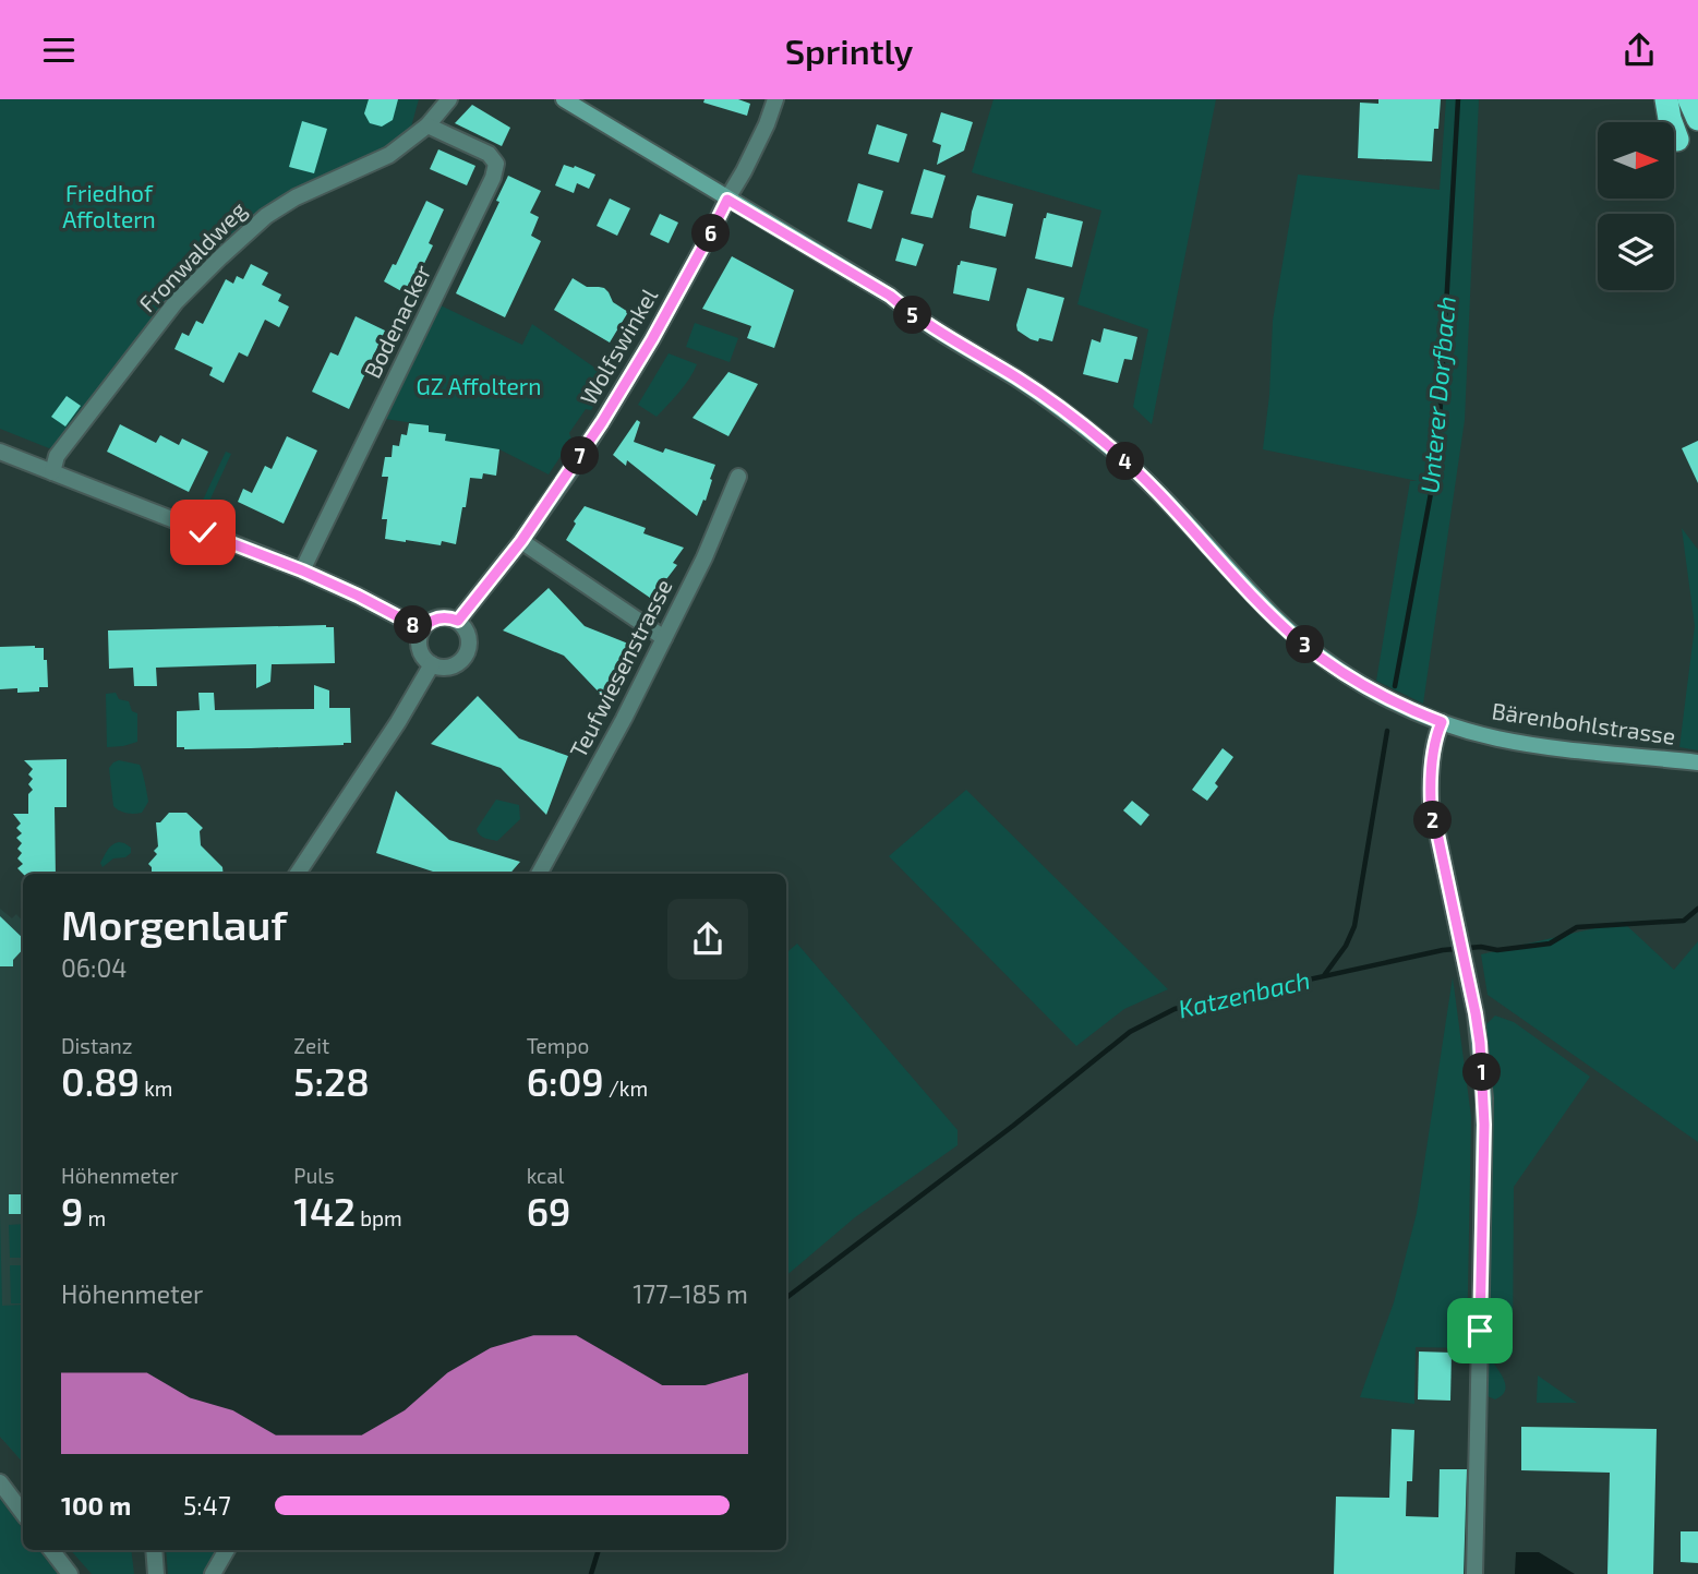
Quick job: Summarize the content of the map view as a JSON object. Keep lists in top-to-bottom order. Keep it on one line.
{"streets":{"street":["Fronwaldweg","Bodenacker","Wolfswinkel","Teufwiesenstrasse","Bärenbohlstrasse"]},"crossings":[["Fronwaldweg","Bodenacker"],["Wolfswinkel","Bärenbohlstrasse"]],"water":["Unterer Dorfbach","Katzenbach"],"parks":["Friedhof Affoltern","GZ Affoltern"],"north":"right","page":{"header":"Sprintly","pins":["6","5","7","4","8","3","2","1"],"heading":["Morgenlauf","06:04"],"stats":[["Distanz","0.89 km"],["Zeit","5:28"],["Tempo","6:09 /km"],["Höhenmeter","9 m"],["Puls","142 bpm"],["kcal","69"]],"chart":["Höhenmeter","177–185 m"],"list":[{"name":"100 m","note":"5:47"}]}}
